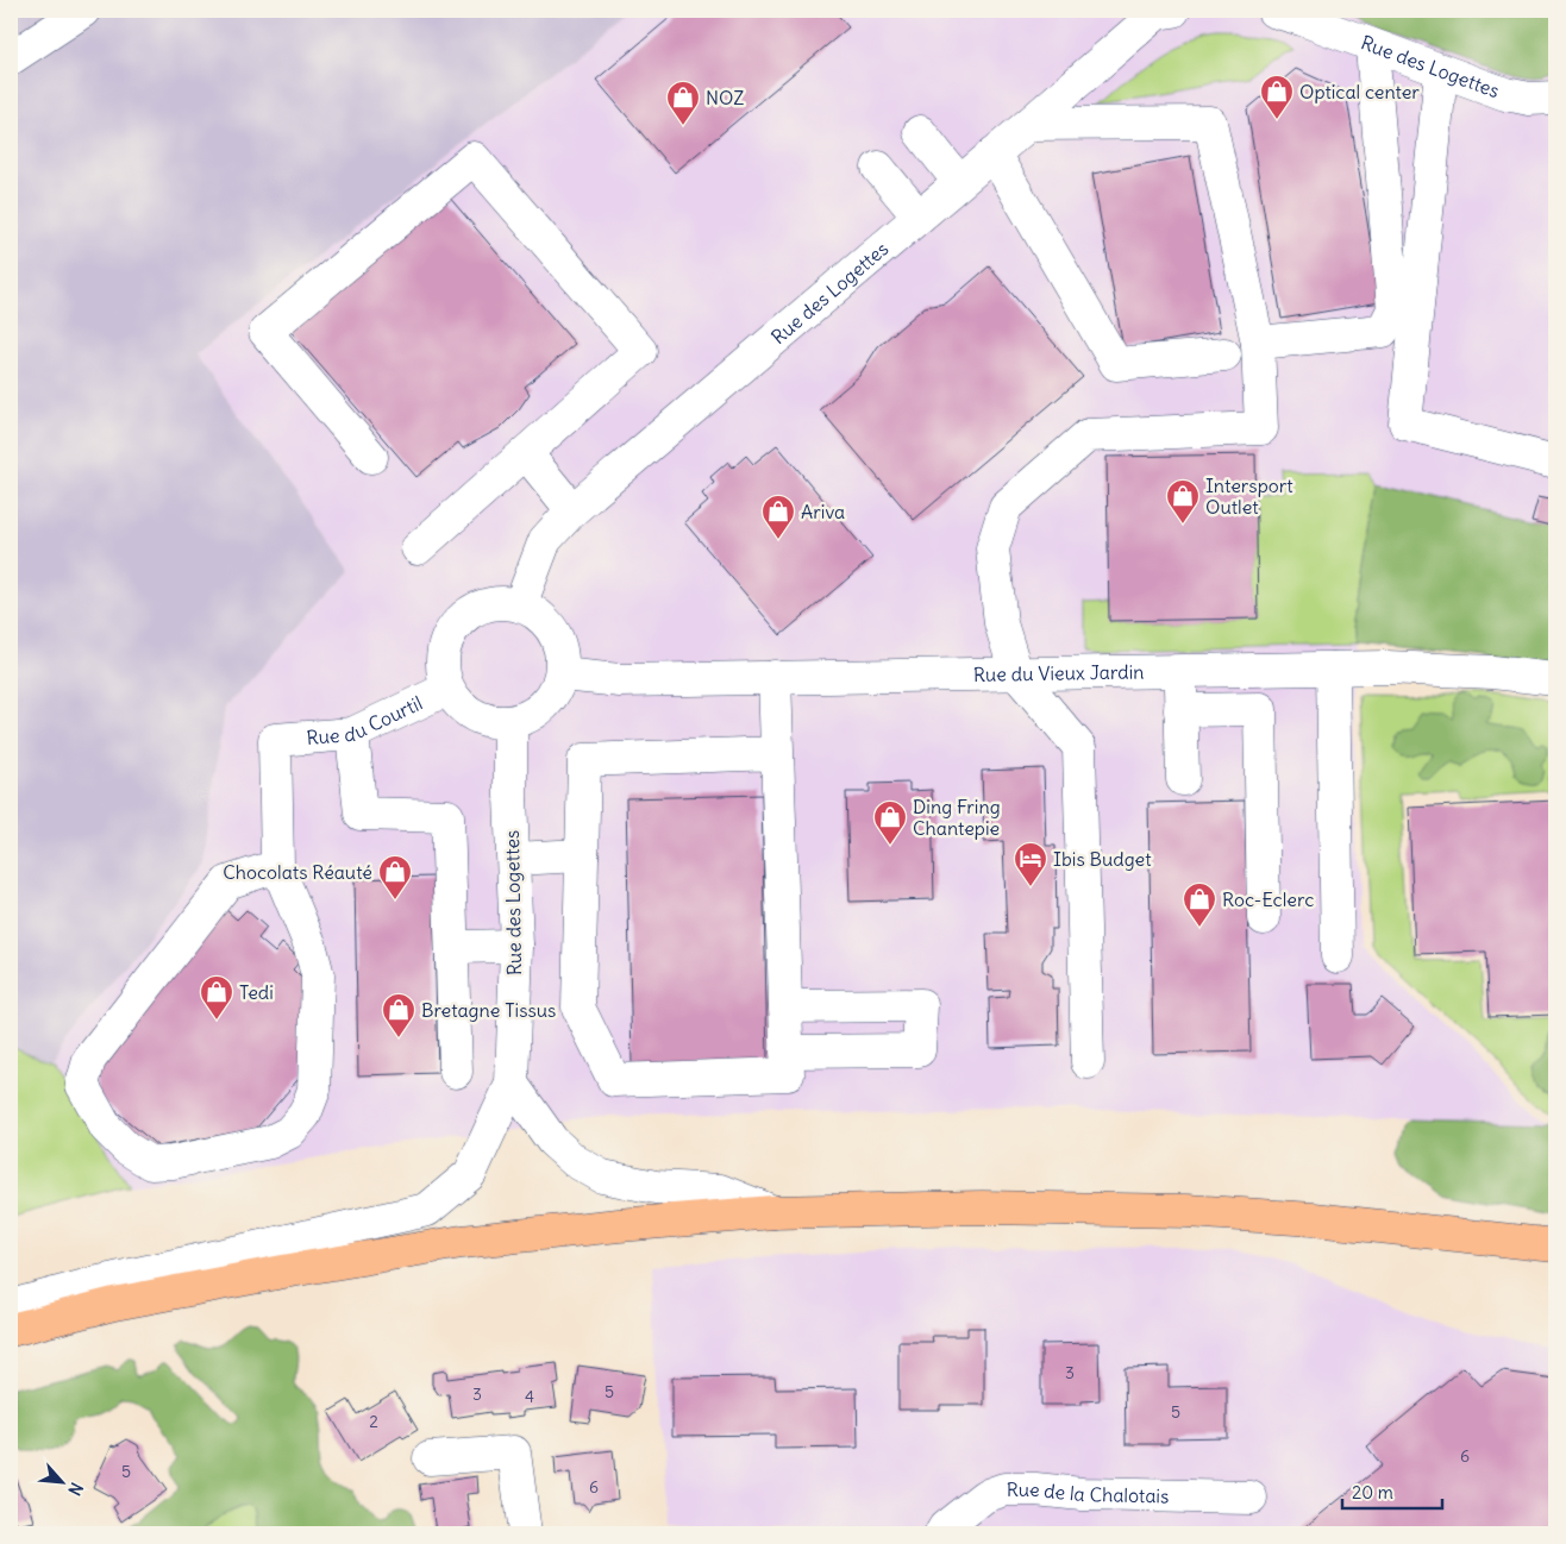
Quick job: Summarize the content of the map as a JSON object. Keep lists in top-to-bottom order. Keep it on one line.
{"streets":{"street":["Rue des Logettes","Rue du Vieux Jardin","Rue du Courtil","Rue de la Chalotais"]},"crossings":[["Rue des Logettes","Rue du Vieux Jardin"],["Rue des Logettes","Rue du Courtil"],["Rue du Vieux Jardin","Rue du Courtil"]],"places":{"shop":["Optical center","NOZ","Intersport Outlet","Ariva","Ding Fring Chantepie","Chocolats Réauté","Roc-Eclerc","Tedi","Bretagne Tissus"],"hotel":["Ibis Budget"]},"house_numbers":["3","5","3","4","5","2","6","5","6"],"scale_bar":"20 m","north":"bottom right"}
